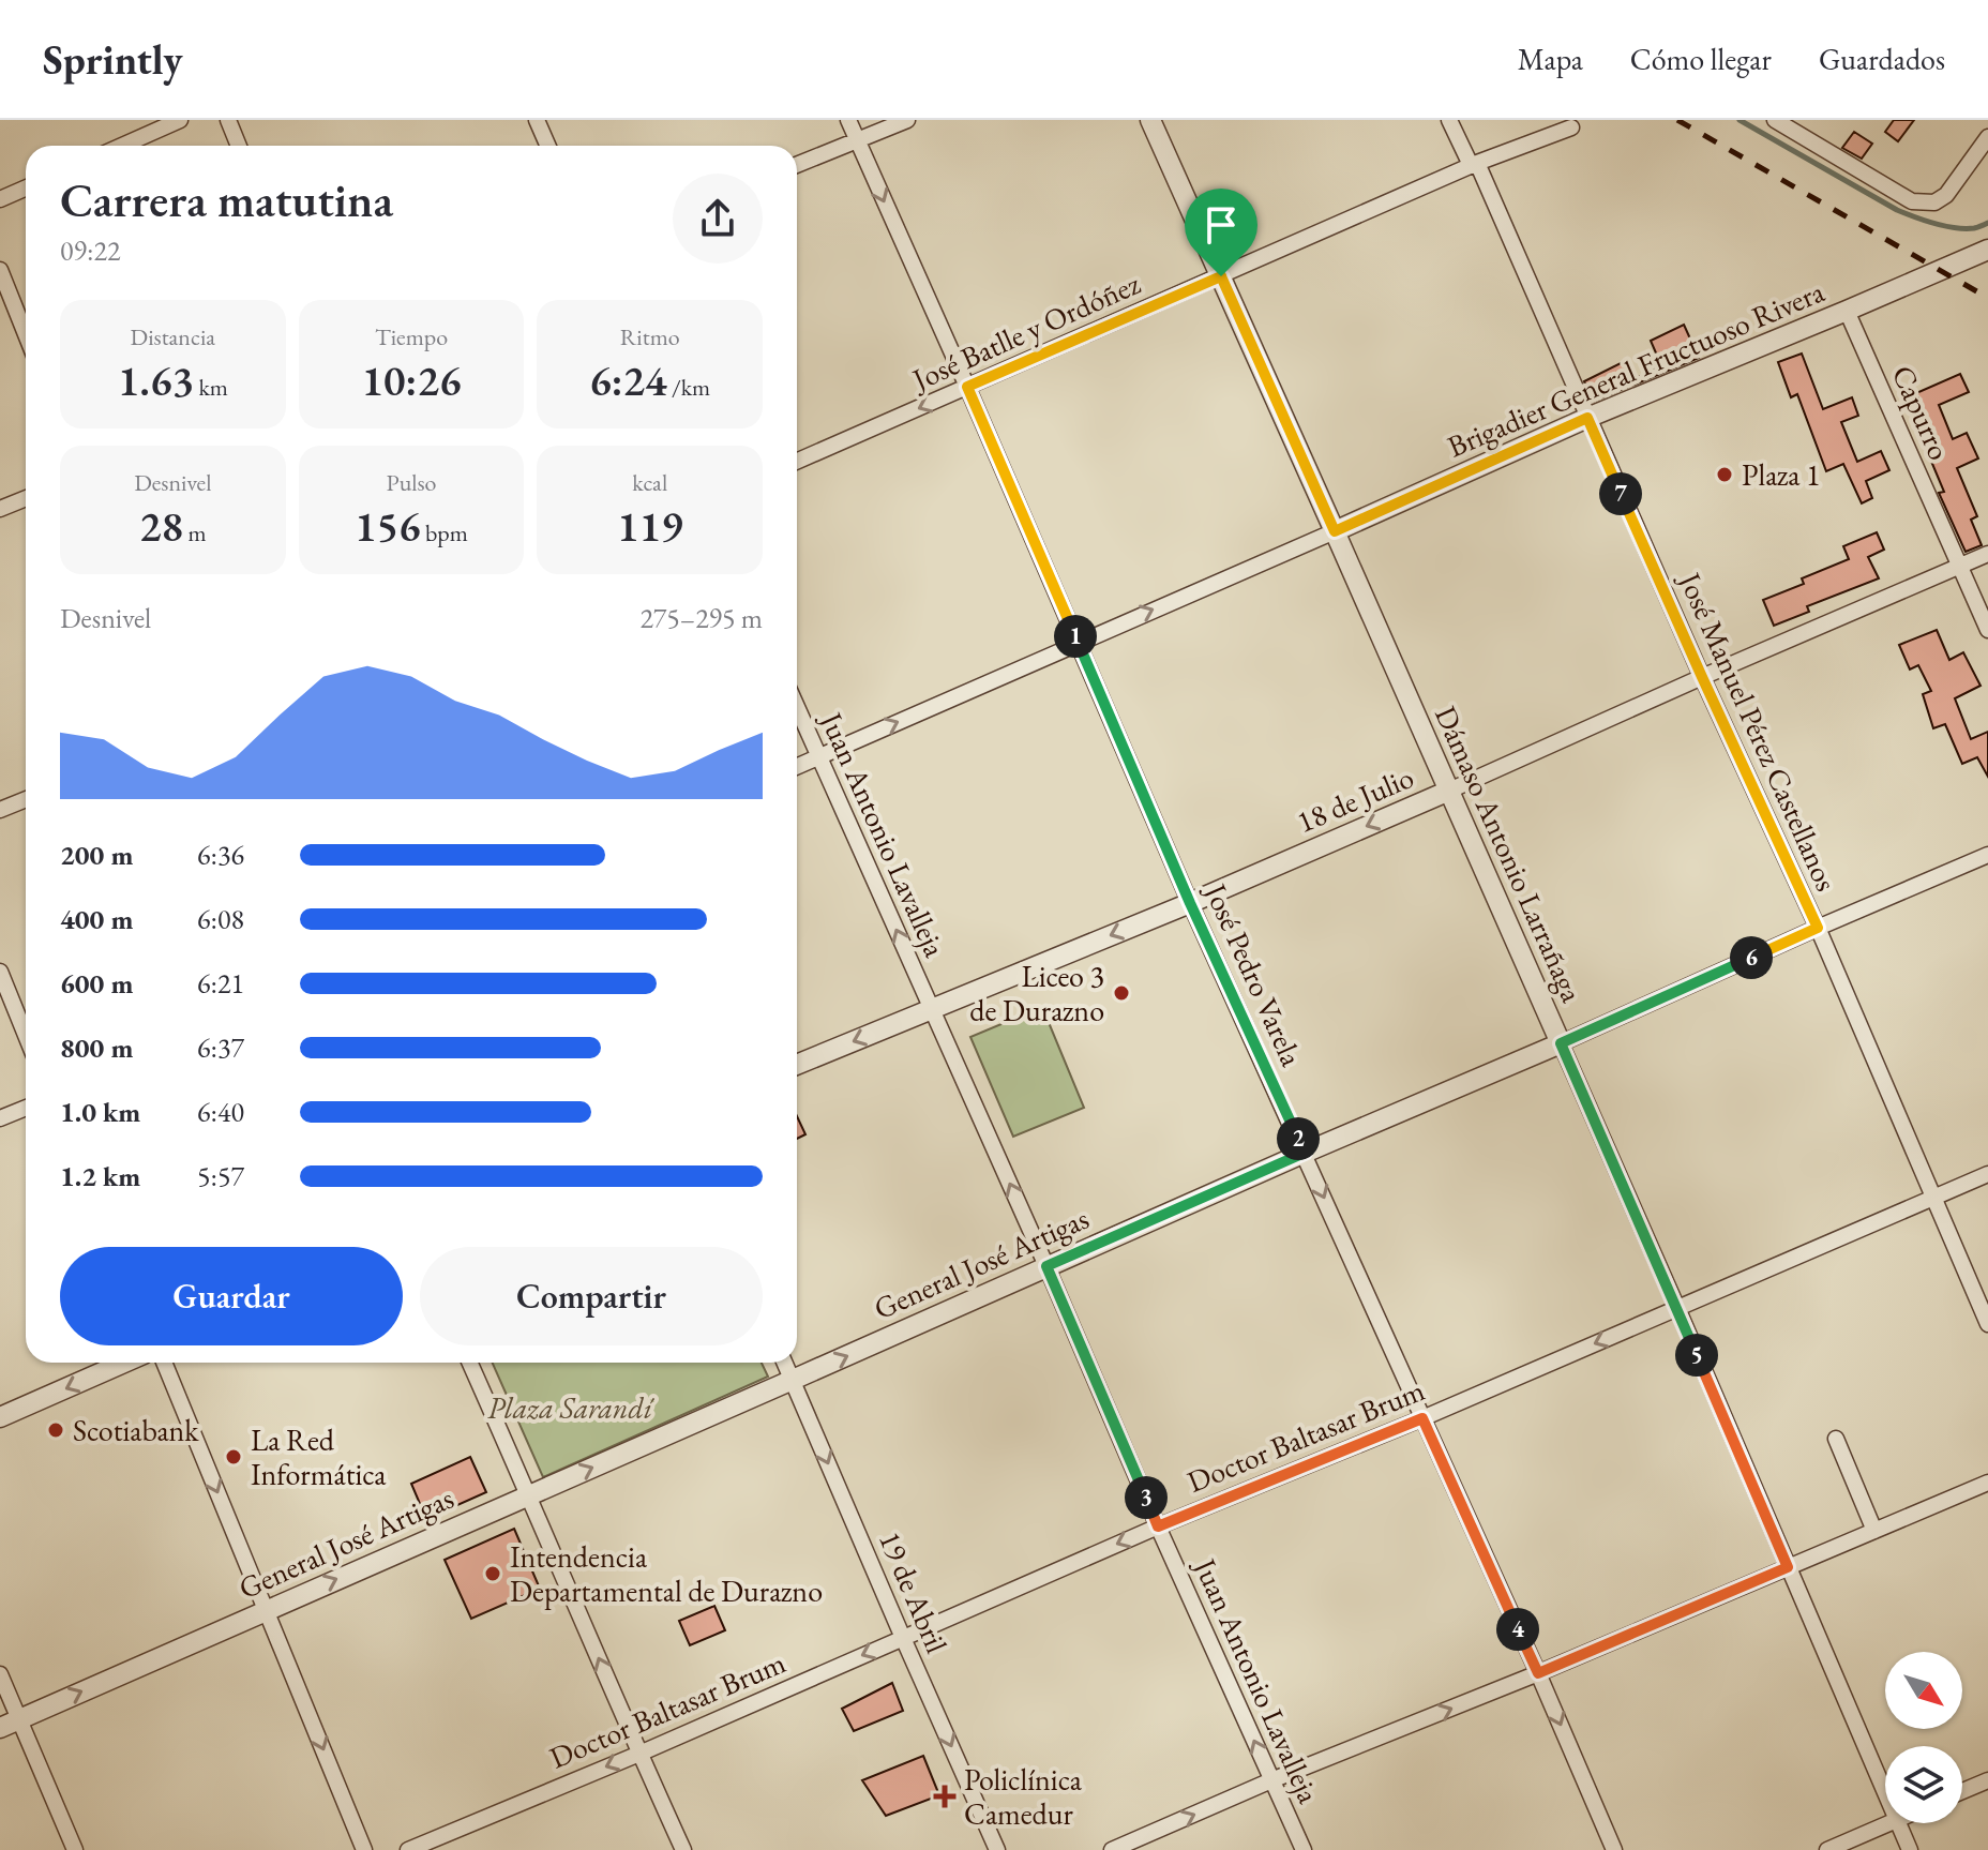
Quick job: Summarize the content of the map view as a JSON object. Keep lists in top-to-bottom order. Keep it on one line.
{"streets":{"street":["José Batlle y Ordóñez","Brigadier General Fructuoso Rivera","Capurro","José Manuel Pérez Castellanos","18 de Julio","Juan Antonio Lavalleja","Dámaso Antonio Larrañaga","José Pedro Varela","General José Artigas","Doctor Baltasar Brum","19 de Abril"]},"crossings":[["José Batlle y Ordóñez","José Manuel Pérez Castellanos"],["José Batlle y Ordóñez","Dámaso Antonio Larrañaga"],["José Batlle y Ordóñez","José Pedro Varela"],["Brigadier General Fructuoso Rivera","Capurro"],["Brigadier General Fructuoso Rivera","José Manuel Pérez Castellanos"],["Brigadier General Fructuoso Rivera","Juan Antonio Lavalleja"],["Brigadier General Fructuoso Rivera","Dámaso Antonio Larrañaga"],["Brigadier General Fructuoso Rivera","José Pedro Varela"],["Capurro","18 de Julio"],["José Manuel Pérez Castellanos","18 de Julio"],["José Manuel Pérez Castellanos","General José Artigas"],["José Manuel Pérez Castellanos","Doctor Baltasar Brum"],["18 de Julio","Juan Antonio Lavalleja"],["18 de Julio","Dámaso Antonio Larrañaga"],["18 de Julio","José Pedro Varela"],["Juan Antonio Lavalleja","General José Artigas"],["Juan Antonio Lavalleja","Doctor Baltasar Brum"],["Dámaso Antonio Larrañaga","General José Artigas"],["Dámaso Antonio Larrañaga","Doctor Baltasar Brum"],["José Pedro Varela","General José Artigas"],["José Pedro Varela","Doctor Baltasar Brum"],["General José Artigas","19 de Abril"],["Doctor Baltasar Brum","19 de Abril"]],"one_way":["Brigadier General Fructuoso Rivera","18 de Julio","Juan Antonio Lavalleja","José Pedro Varela","General José Artigas","Doctor Baltasar Brum","19 de Abril"],"parks":["Plaza Sarandí"],"places":{"other":["Plaza 1","Liceo 3 de Durazno","Scotiabank","La Red Informática","Intendencia Departamental de Durazno"],"health":["Policlínica Camedur"]},"north":"bottom right","page":{"header":"Sprintly","nav":["Mapa","Cómo llegar","Guardados"],"heading":["Carrera matutina","09:22"],"stats":[["Distancia","1.63 km"],["Tiempo","10:26"],["Ritmo","6:24 /km"],["Desnivel","28 m"],["Pulso","156 bpm"],["kcal","119"]],"pins":["7","1","6","2","5","3","4"],"chart":["Desnivel","275–295 m"],"list":[{"name":"200 m","note":"6:36"},{"name":"400 m","note":"6:08"},{"name":"600 m","note":"6:21"},{"name":"800 m","note":"6:37"},{"name":"1.0 km","note":"6:40"},{"name":"1.2 km","note":"5:57"}],"buttons":["Guardar","Compartir"]}}
